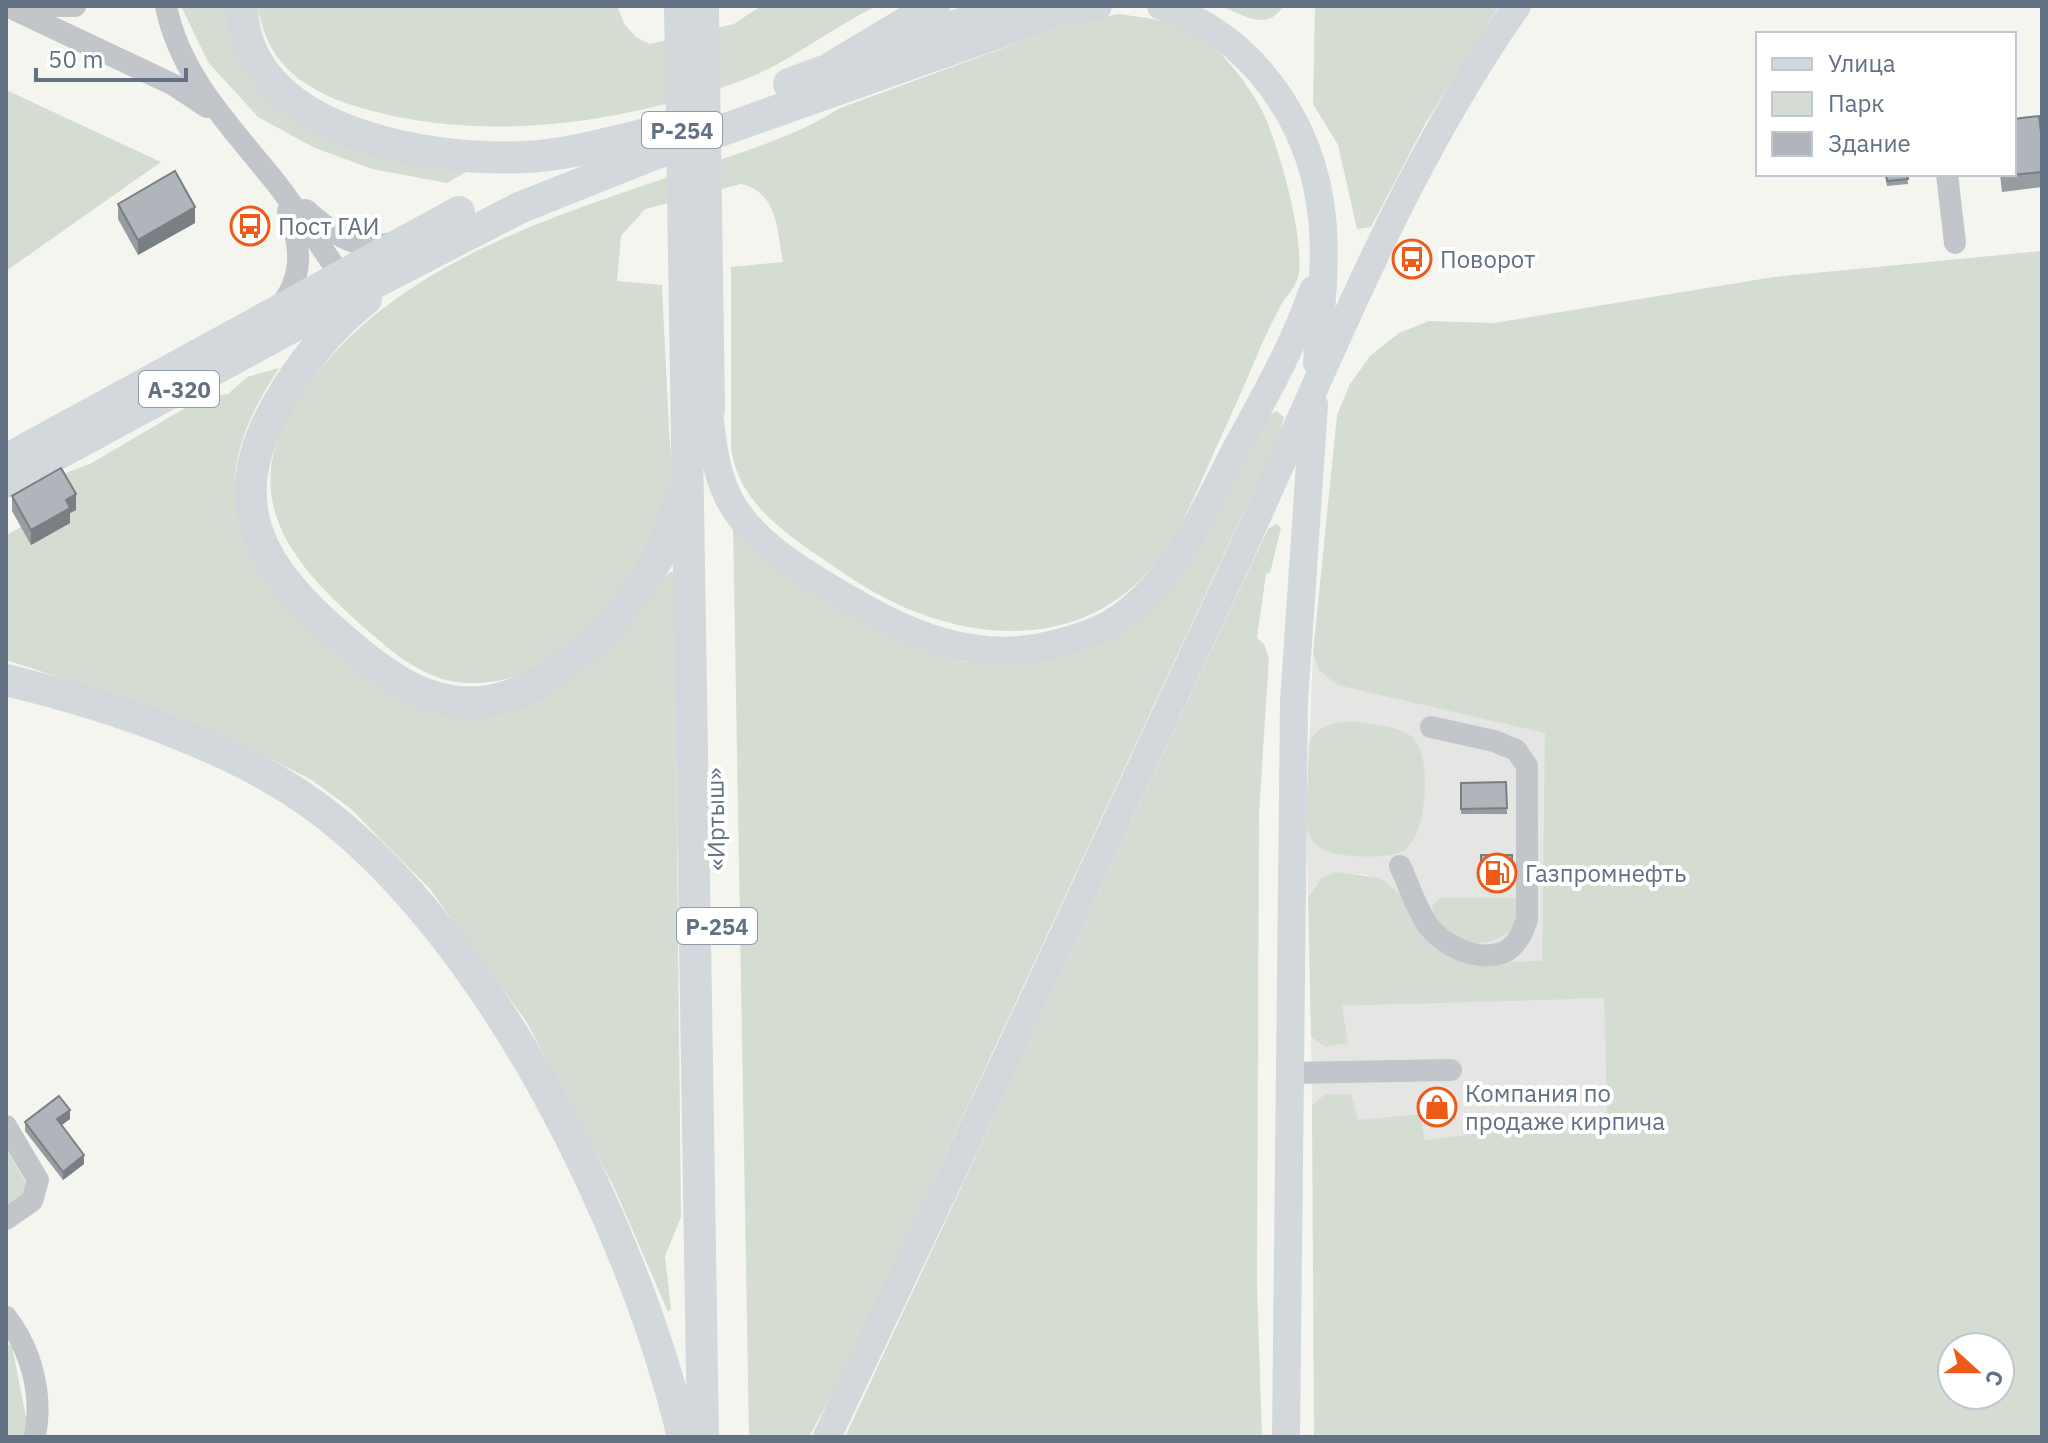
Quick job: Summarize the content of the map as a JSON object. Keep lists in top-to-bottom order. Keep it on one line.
{"streets":{"highway":["Р-254","А-320","«Иртыш»"]},"crossings":[["Р-254","«Иртыш»"]],"places":{"bus stop":["Пост ГАИ","Поворот"],"fuel station":["Газпромнефть"],"shop":["Компания по продаже кирпича"]},"legend":["Улица","Парк","Здание"],"scale_bar":"50 m","north":"right"}
